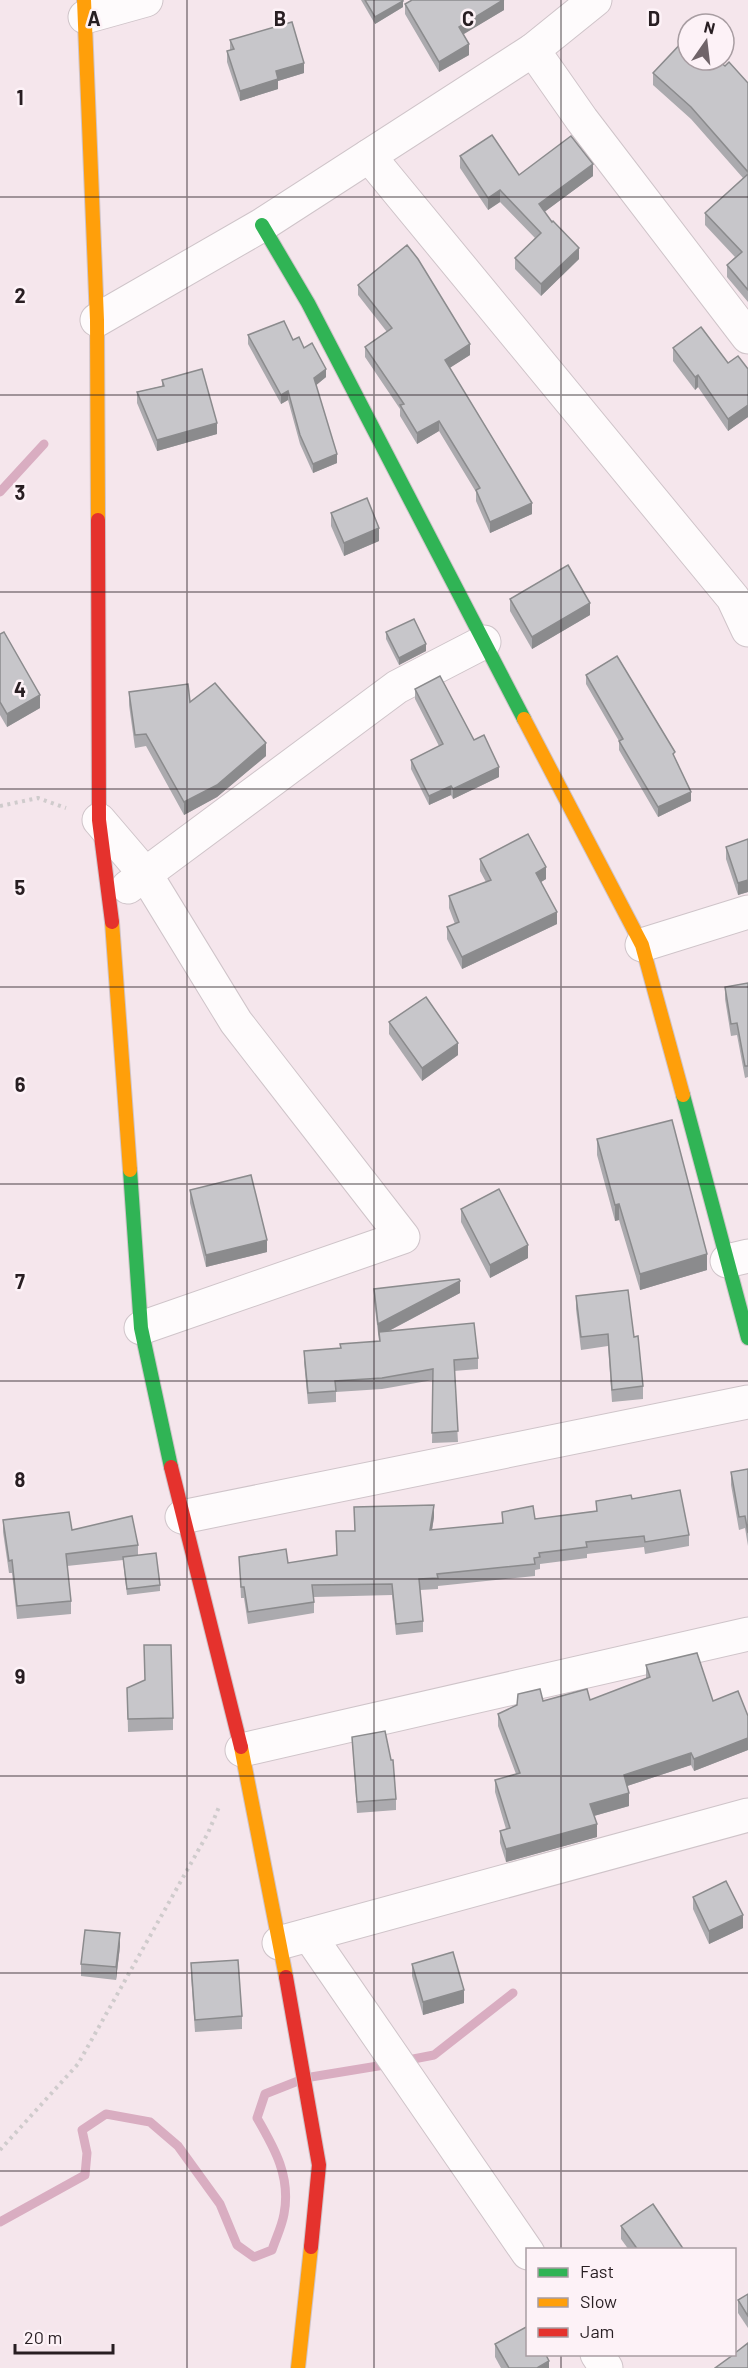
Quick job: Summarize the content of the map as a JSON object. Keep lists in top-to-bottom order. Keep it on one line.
{"legend":["Fast","Slow","Jam"],"scale_bar":"20 m","north":"top","grid":{"columns":["A","B","C","D"],"rows":["1","2","3","4","5","6","7","8","9"]}}
